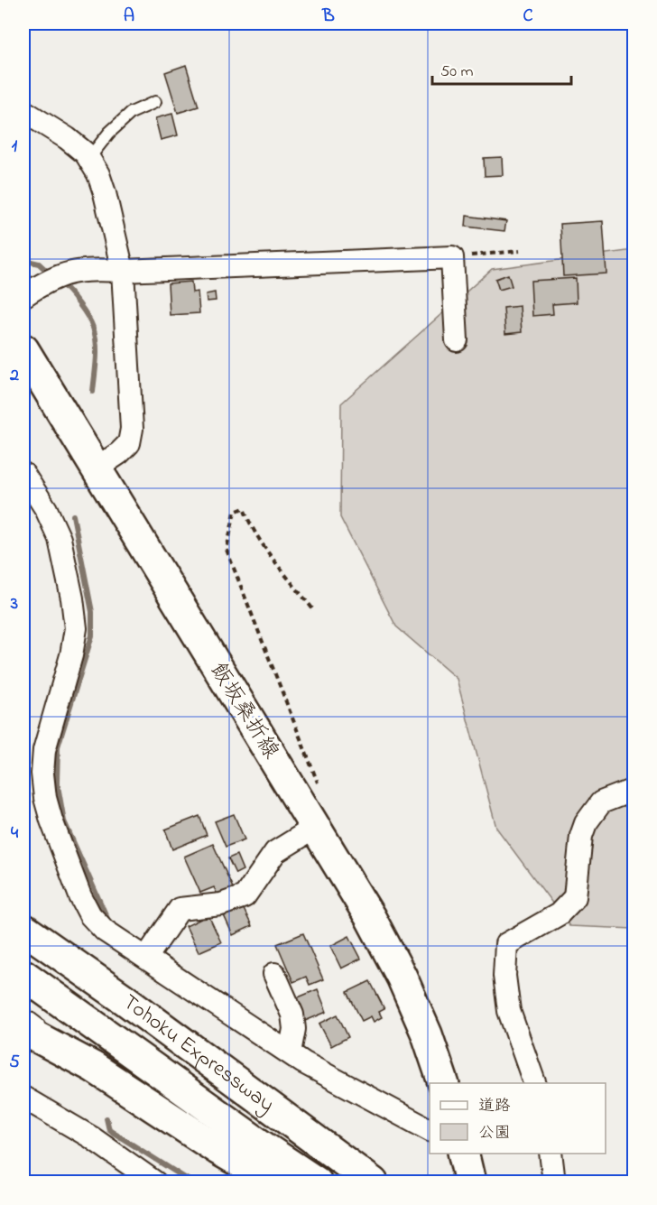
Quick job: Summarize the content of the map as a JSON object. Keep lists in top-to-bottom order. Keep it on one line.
{"streets":{"main road":["飯坂桑折線","Tohoku Expressway"]},"legend":["道路","公園"],"scale_bar":"50 m","grid":{"columns":["A","B","C"],"rows":["1","2","3","4","5"]}}
